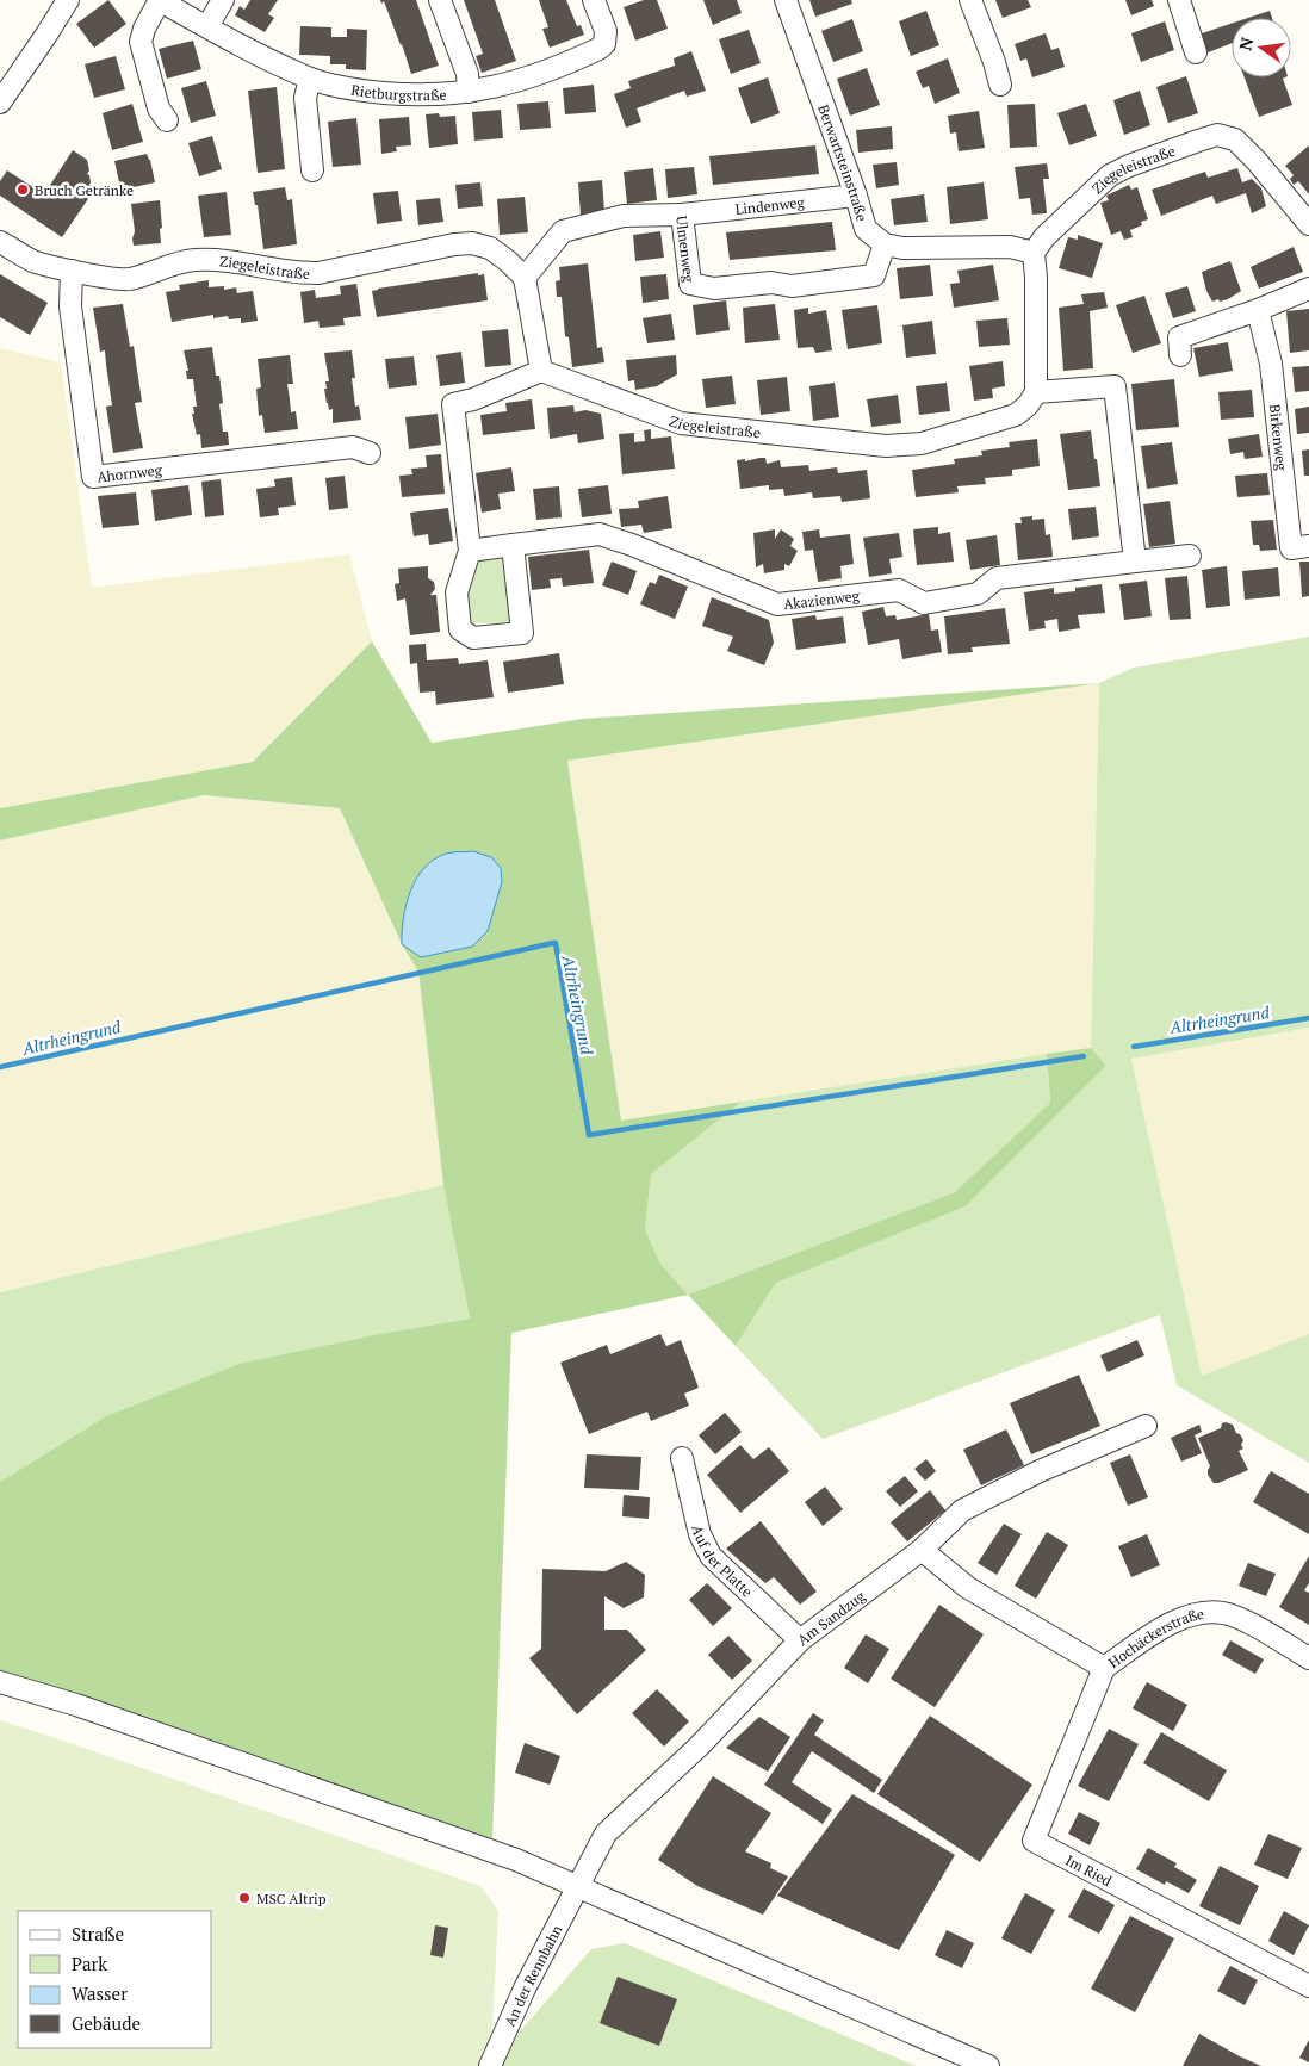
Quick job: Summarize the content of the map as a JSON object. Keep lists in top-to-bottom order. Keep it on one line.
{"streets":{"street":["Rietburgstraße","Berwartsteinstraße","Ziegeleistraße","Lindenweg","Ulmenweg","Birkenweg","Ahornweg","Akazienweg","Auf der Platte","Am Sandzug","Hochäckerstraße","Im Ried","An der Rennbahn"]},"crossings":[["Berwartsteinstraße","Lindenweg"],["Berwartsteinstraße","Ulmenweg"],["Ziegeleistraße","Ulmenweg"],["Ziegeleistraße","Ahornweg"],["Lindenweg","Ulmenweg"],["Auf der Platte","Am Sandzug"],["Am Sandzug","Hochäckerstraße"],["Am Sandzug","An der Rennbahn"],["Hochäckerstraße","Im Ried"]],"water":["Altrheingrund"],"places":["Bruch Getränke","MSC Altrip"],"legend":["Straße","Park","Wasser","Gebäude"],"north":"left"}
